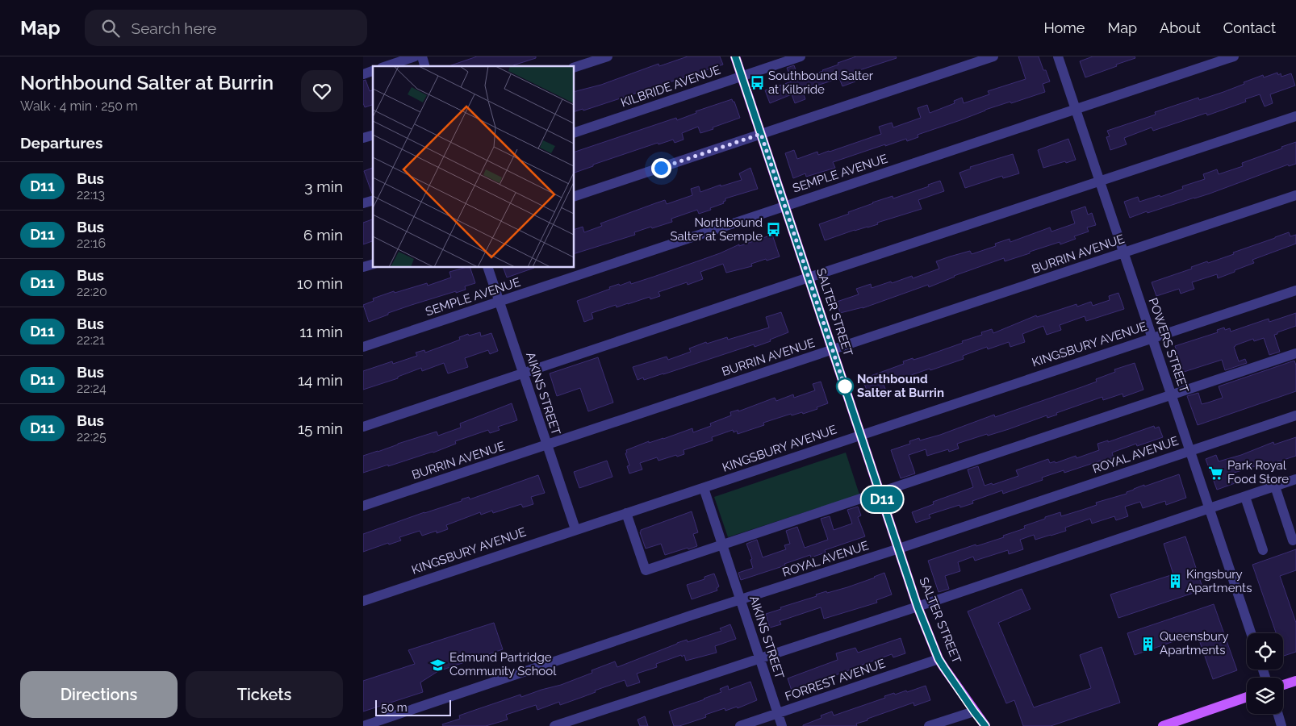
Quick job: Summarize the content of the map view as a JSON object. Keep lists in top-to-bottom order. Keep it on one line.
{"streets":{"main road":["SALTER STREET"],"street":["KILBRIDE AVENUE","SEMPLE AVENUE","BURRIN AVENUE","KINGSBURY AVENUE","POWERS STREET","AIKINS STREET","ROYAL AVENUE","FORREST AVENUE"]},"crossings":[["KILBRIDE AVENUE","SALTER STREET"],["SEMPLE AVENUE","SALTER STREET"],["SEMPLE AVENUE","POWERS STREET"],["SEMPLE AVENUE","AIKINS STREET"],["BURRIN AVENUE","SALTER STREET"],["BURRIN AVENUE","POWERS STREET"],["BURRIN AVENUE","AIKINS STREET"],["SALTER STREET","KINGSBURY AVENUE"],["SALTER STREET","ROYAL AVENUE"],["SALTER STREET","FORREST AVENUE"],["KINGSBURY AVENUE","POWERS STREET"],["KINGSBURY AVENUE","AIKINS STREET"],["POWERS STREET","ROYAL AVENUE"],["AIKINS STREET","ROYAL AVENUE"],["AIKINS STREET","FORREST AVENUE"]],"places":{"bus stop":["Southbound Salter at Kilbride","Northbound Salter at Semple"],"other":["Northbound Salter at Burrin"],"supermarket":["Park Royal Food Store"],"building":["Kingsbury Apartments","Queensbury Apartments"],"school or university":["Edmund Partridge Community School"]},"lines":["bus line D11"],"scale_bar":"50 m","page":{"header":"Map","search":"Search here","nav":["Home","Map","About","Contact"],"heading":[["Northbound Salter at Burrin","Walk · 4 min · 250 m"],"Departures"],"on_map":"D11","list":[{"mark":"D11","name":"Bus","note":"22:13","value":"3 min"},{"mark":"D11","name":"Bus","note":"22:16","value":"6 min"},{"mark":"D11","name":"Bus","note":"22:20","value":"10 min"},{"mark":"D11","name":"Bus","note":"22:21","value":"11 min"},{"mark":"D11","name":"Bus","note":"22:24","value":"14 min"},{"mark":"D11","name":"Bus","note":"22:25","value":"15 min"}],"buttons":["Directions","Tickets"],"scale":"50 m"}}
